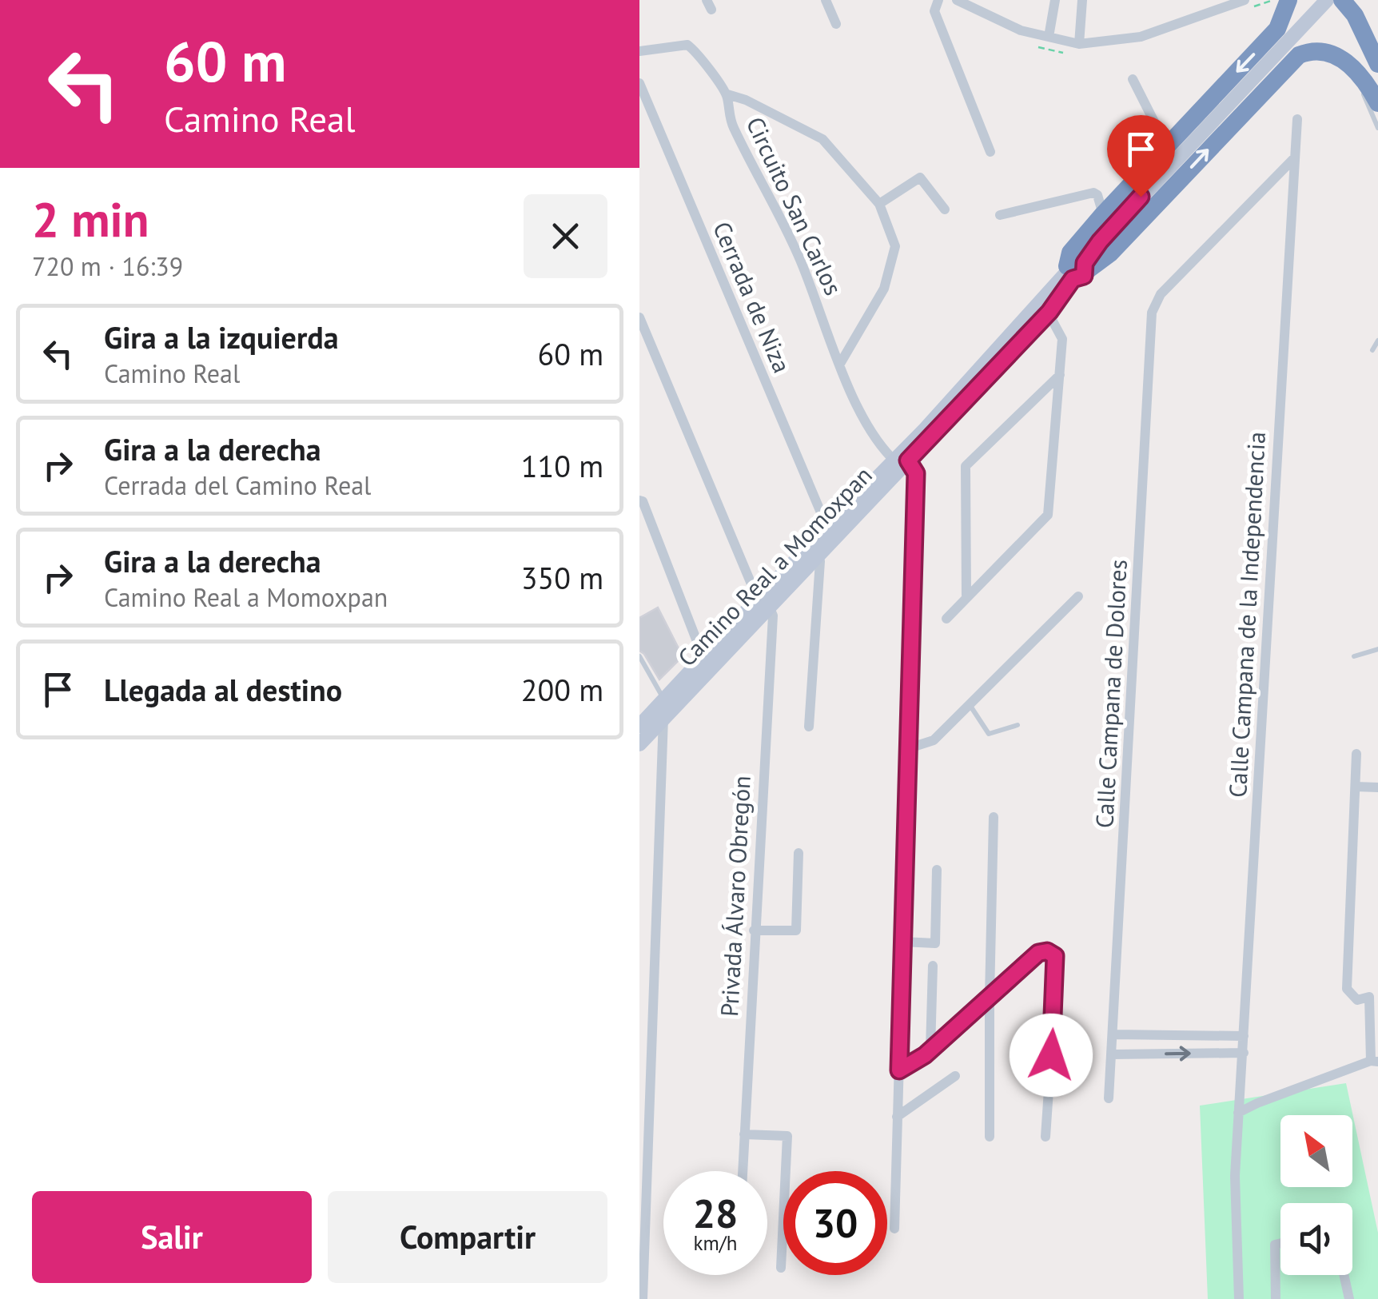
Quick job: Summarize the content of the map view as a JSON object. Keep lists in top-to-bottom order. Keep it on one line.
{"streets":{"street":["Circuito San Carlos","Cerrada de Niza","Camino Real a Momoxpan","Calle Campana de la Independencia","Calle Campana de Dolores","Privada Álvaro Obregón"]},"crossings":[["Circuito San Carlos","Camino Real a Momoxpan"],["Cerrada de Niza","Camino Real a Momoxpan"],["Camino Real a Momoxpan","Privada Álvaro Obregón"],["Calle Campana de la Independencia","Calle Campana de Dolores"]],"north":"top left","page":{"turn":["60 m","Camino Real"],"heading":["2 min","720 m · 16:39"],"list":[{"name":"Gira a la izquierda","note":"Camino Real","value":"60 m"},{"name":"Gira a la derecha","note":"Cerrada del Camino Real","value":"110 m"},{"name":"Gira a la derecha","note":"Camino Real a Momoxpan","value":"350 m"},{"name":"Llegada al destino","value":"200 m"}],"speed":"28 km/h","limit":"30","buttons":["Salir","Compartir"]}}
